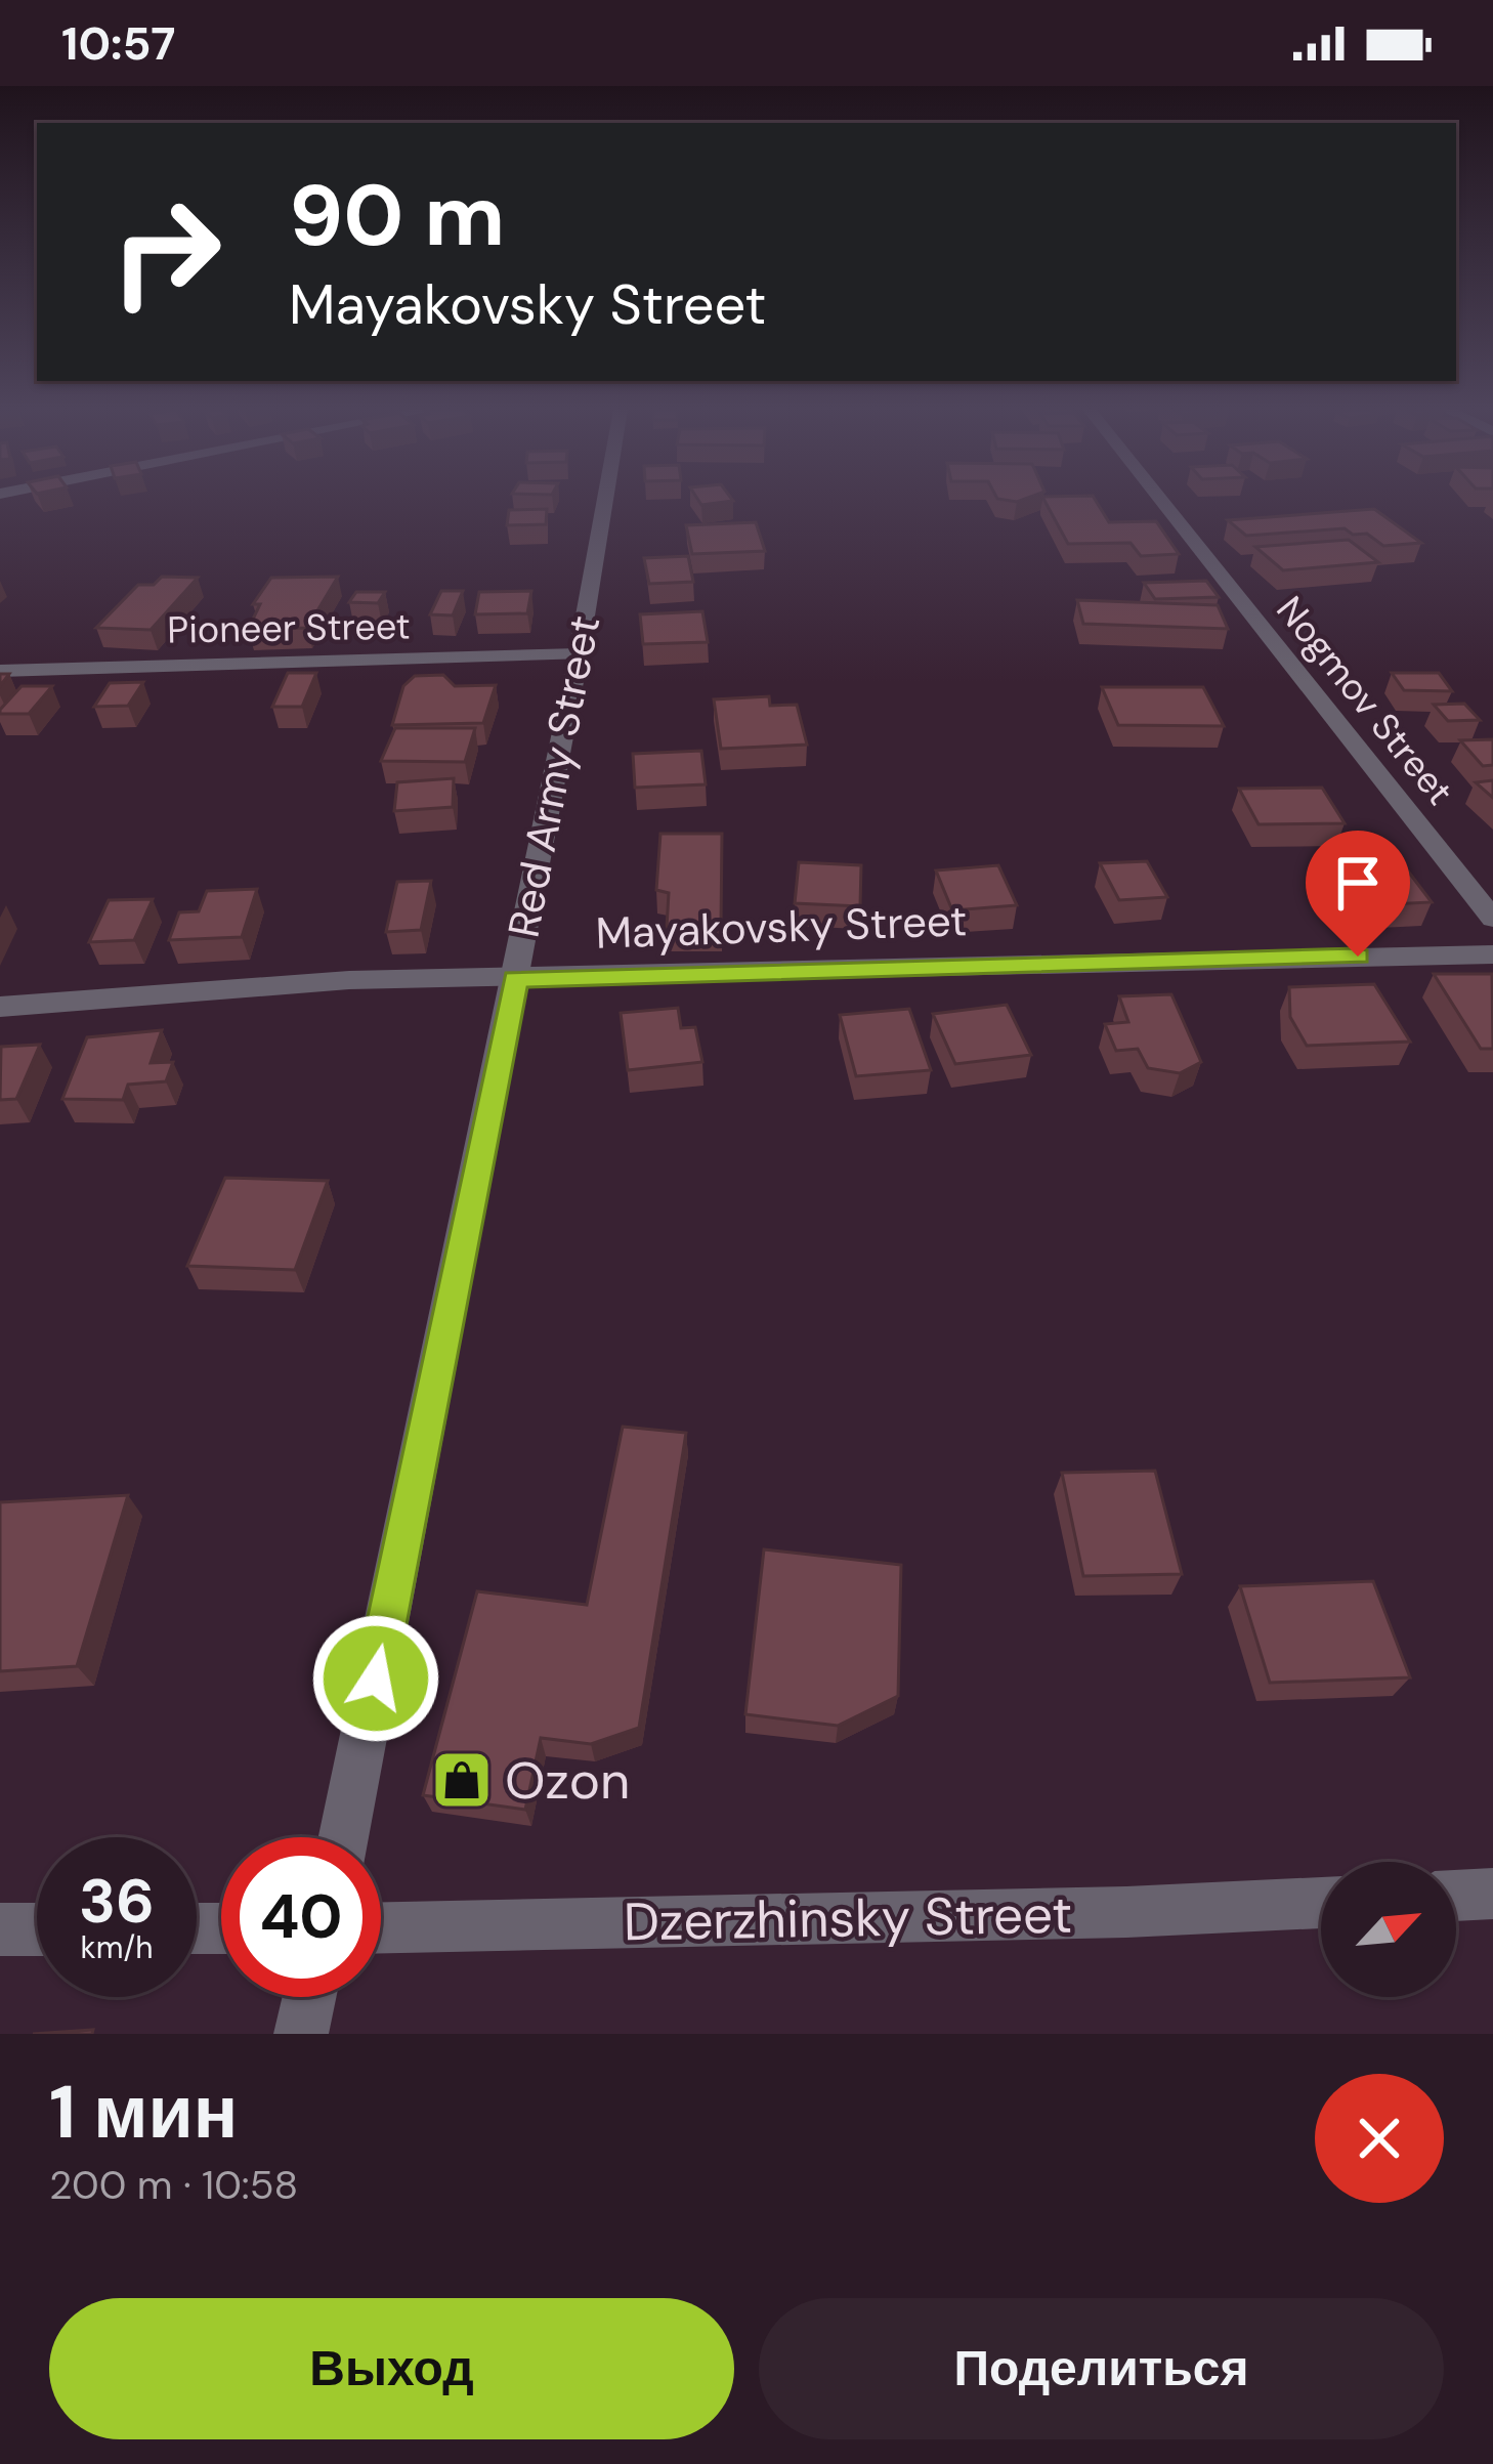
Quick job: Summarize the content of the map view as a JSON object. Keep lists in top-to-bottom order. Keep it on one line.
{"streets":{"street":["Pioneer Street","Nogmov Street","Red Army Street","Mayakovsky Street","Dzerzhinsky Street"]},"crossings":[["Pioneer Street","Red Army Street"],["Red Army Street","Mayakovsky Street"]],"places":{"shop":["Ozon"]},"north":"top right","page":{"status":"10:57","turn":["90 m","Mayakovsky Street"],"speed":"36 km/h","limit":"40","heading":["1 мин","200 m · 10:58"],"buttons":["Выход","Поделиться"]}}
